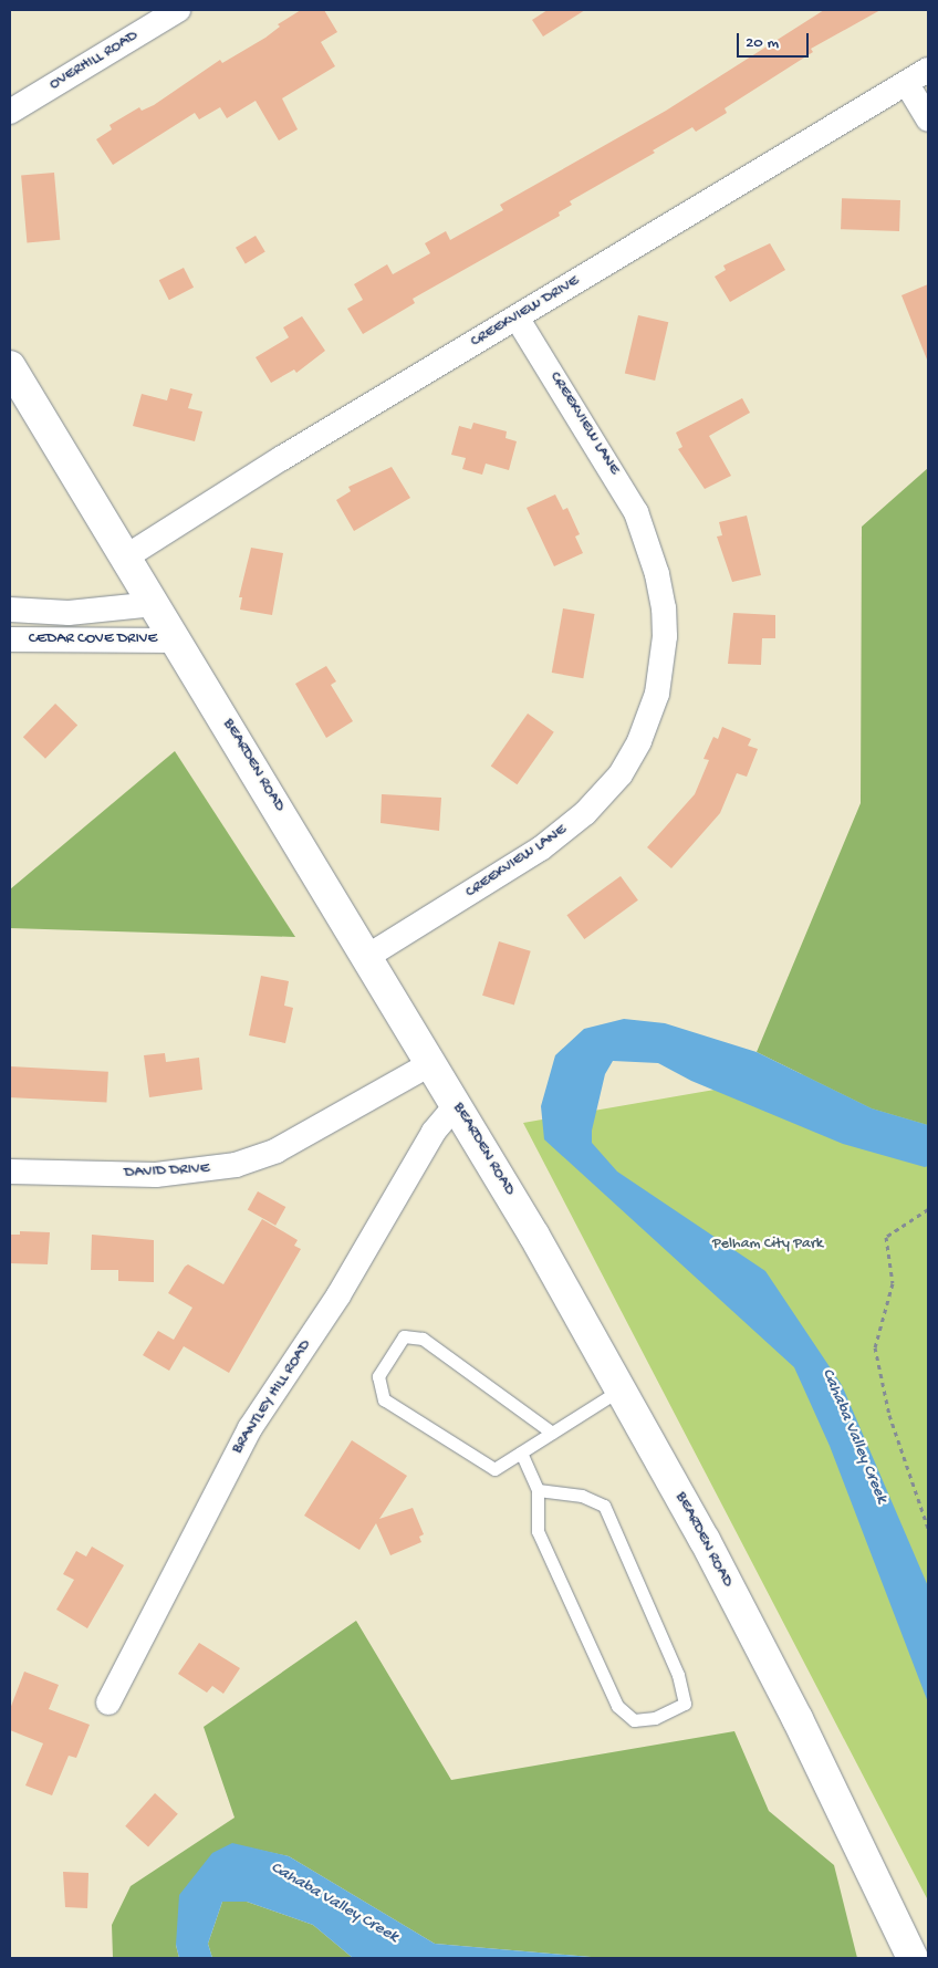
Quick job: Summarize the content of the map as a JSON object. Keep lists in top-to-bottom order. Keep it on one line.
{"streets":{"street":["OVERHILL ROAD","CREEKVIEW DRIVE","CREEKVIEW LANE","CEDAR COVE DRIVE","BEARDEN ROAD","DAVID DRIVE","BRANTLEY HILL ROAD"]},"crossings":[["CREEKVIEW DRIVE","CREEKVIEW LANE"],["CREEKVIEW DRIVE","BEARDEN ROAD"],["CREEKVIEW LANE","BEARDEN ROAD"],["CEDAR COVE DRIVE","BEARDEN ROAD"],["BEARDEN ROAD","DAVID DRIVE"],["BEARDEN ROAD","BRANTLEY HILL ROAD"]],"water":["Cahaba Valley Creek"],"parks":["Pelham City Park"],"scale_bar":"20 m"}
